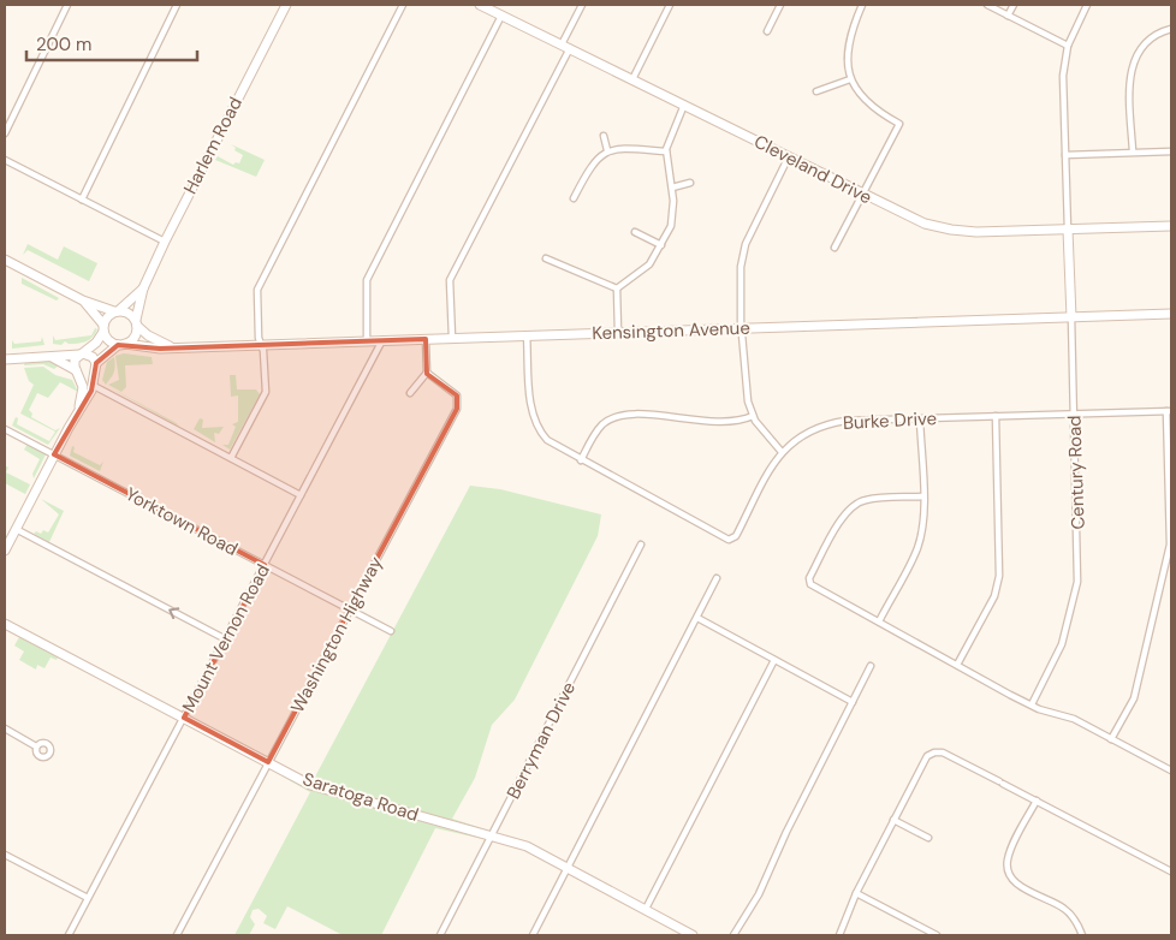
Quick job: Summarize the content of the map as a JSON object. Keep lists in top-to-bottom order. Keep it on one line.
{"streets":{"street":["Harlem Road","Cleveland Drive","Kensington Avenue","Burke Drive","Century Road","Yorktown Road","Washington Highway","Mount Vernon Road","Berryman Drive","Saratoga Road"]},"crossings":[["Harlem Road","Kensington Avenue"],["Cleveland Drive","Century Road"],["Kensington Avenue","Century Road"],["Kensington Avenue","Mount Vernon Road"],["Burke Drive","Century Road"],["Yorktown Road","Washington Highway"],["Yorktown Road","Mount Vernon Road"],["Washington Highway","Saratoga Road"],["Mount Vernon Road","Saratoga Road"],["Berryman Drive","Saratoga Road"]],"scale_bar":"200 m"}
